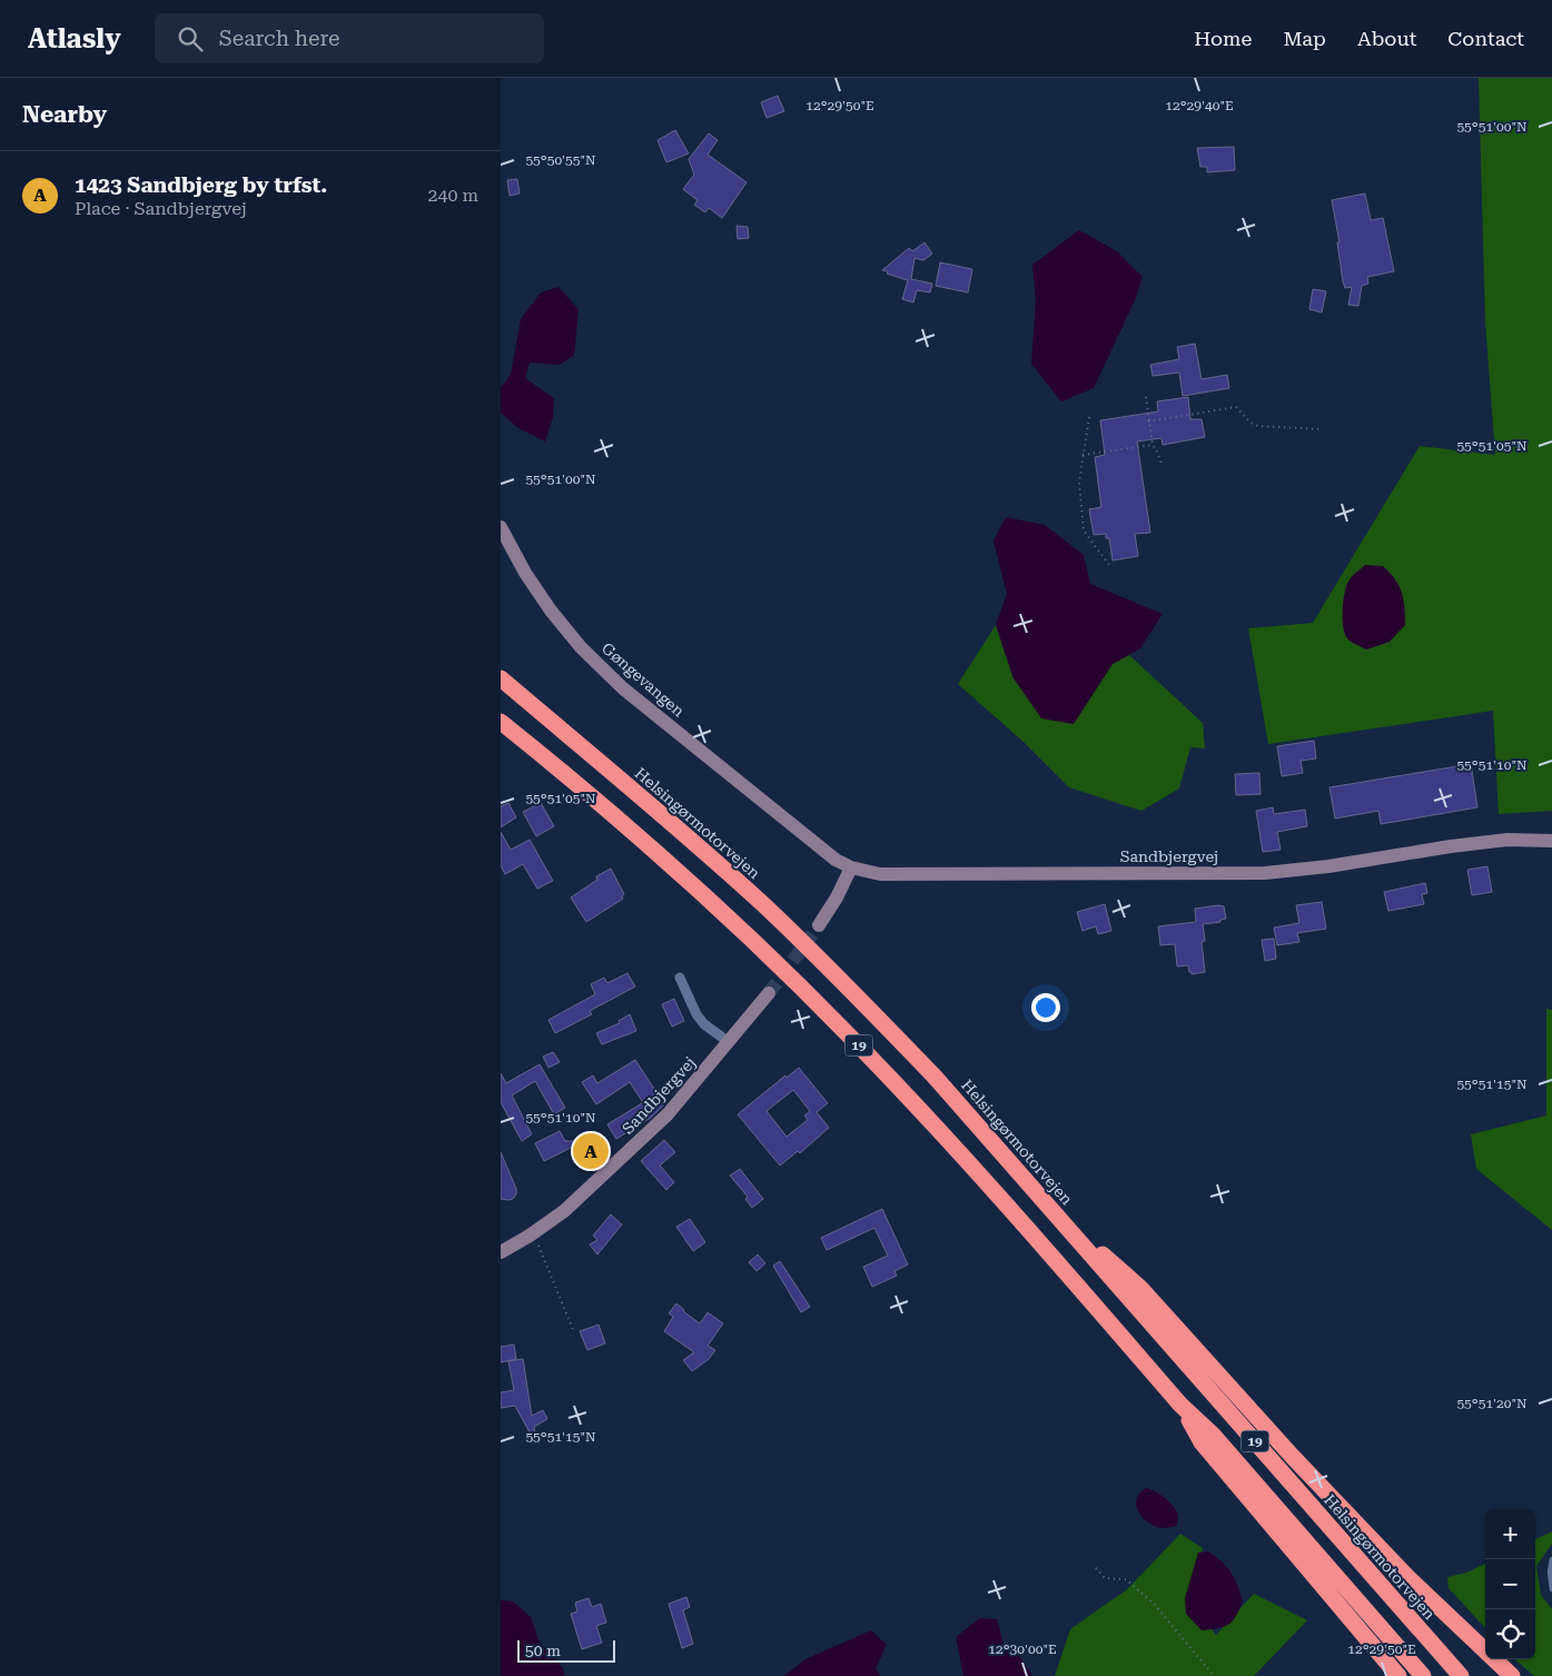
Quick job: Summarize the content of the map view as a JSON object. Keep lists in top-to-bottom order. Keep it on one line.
{"streets":{"highway":["Helsingørmotorvejen","19"],"street":["Gøngevangen","Sandbjergvej"]},"crossings":[["Gøngevangen","Sandbjergvej"]],"scale_bar":"50 m","page":{"header":"Atlasly","search":"Search here","nav":["Home","Map","About","Contact"],"heading":"Nearby","list":[{"mark":"A","name":"1423 Sandbjerg by trfst.","note":"Place · Sandbjergvej","value":"240 m"}],"pins":"A","map_buttons":["+","−"],"scale":"50 m"},"coordinates":["12°29'50\"E","12°29'40\"E","55°51'00\"N","55°50'55\"N","55°51'05\"N","55°51'10\"N","55°51'15\"N","55°51'20\"N","12°30'00\"E"]}
